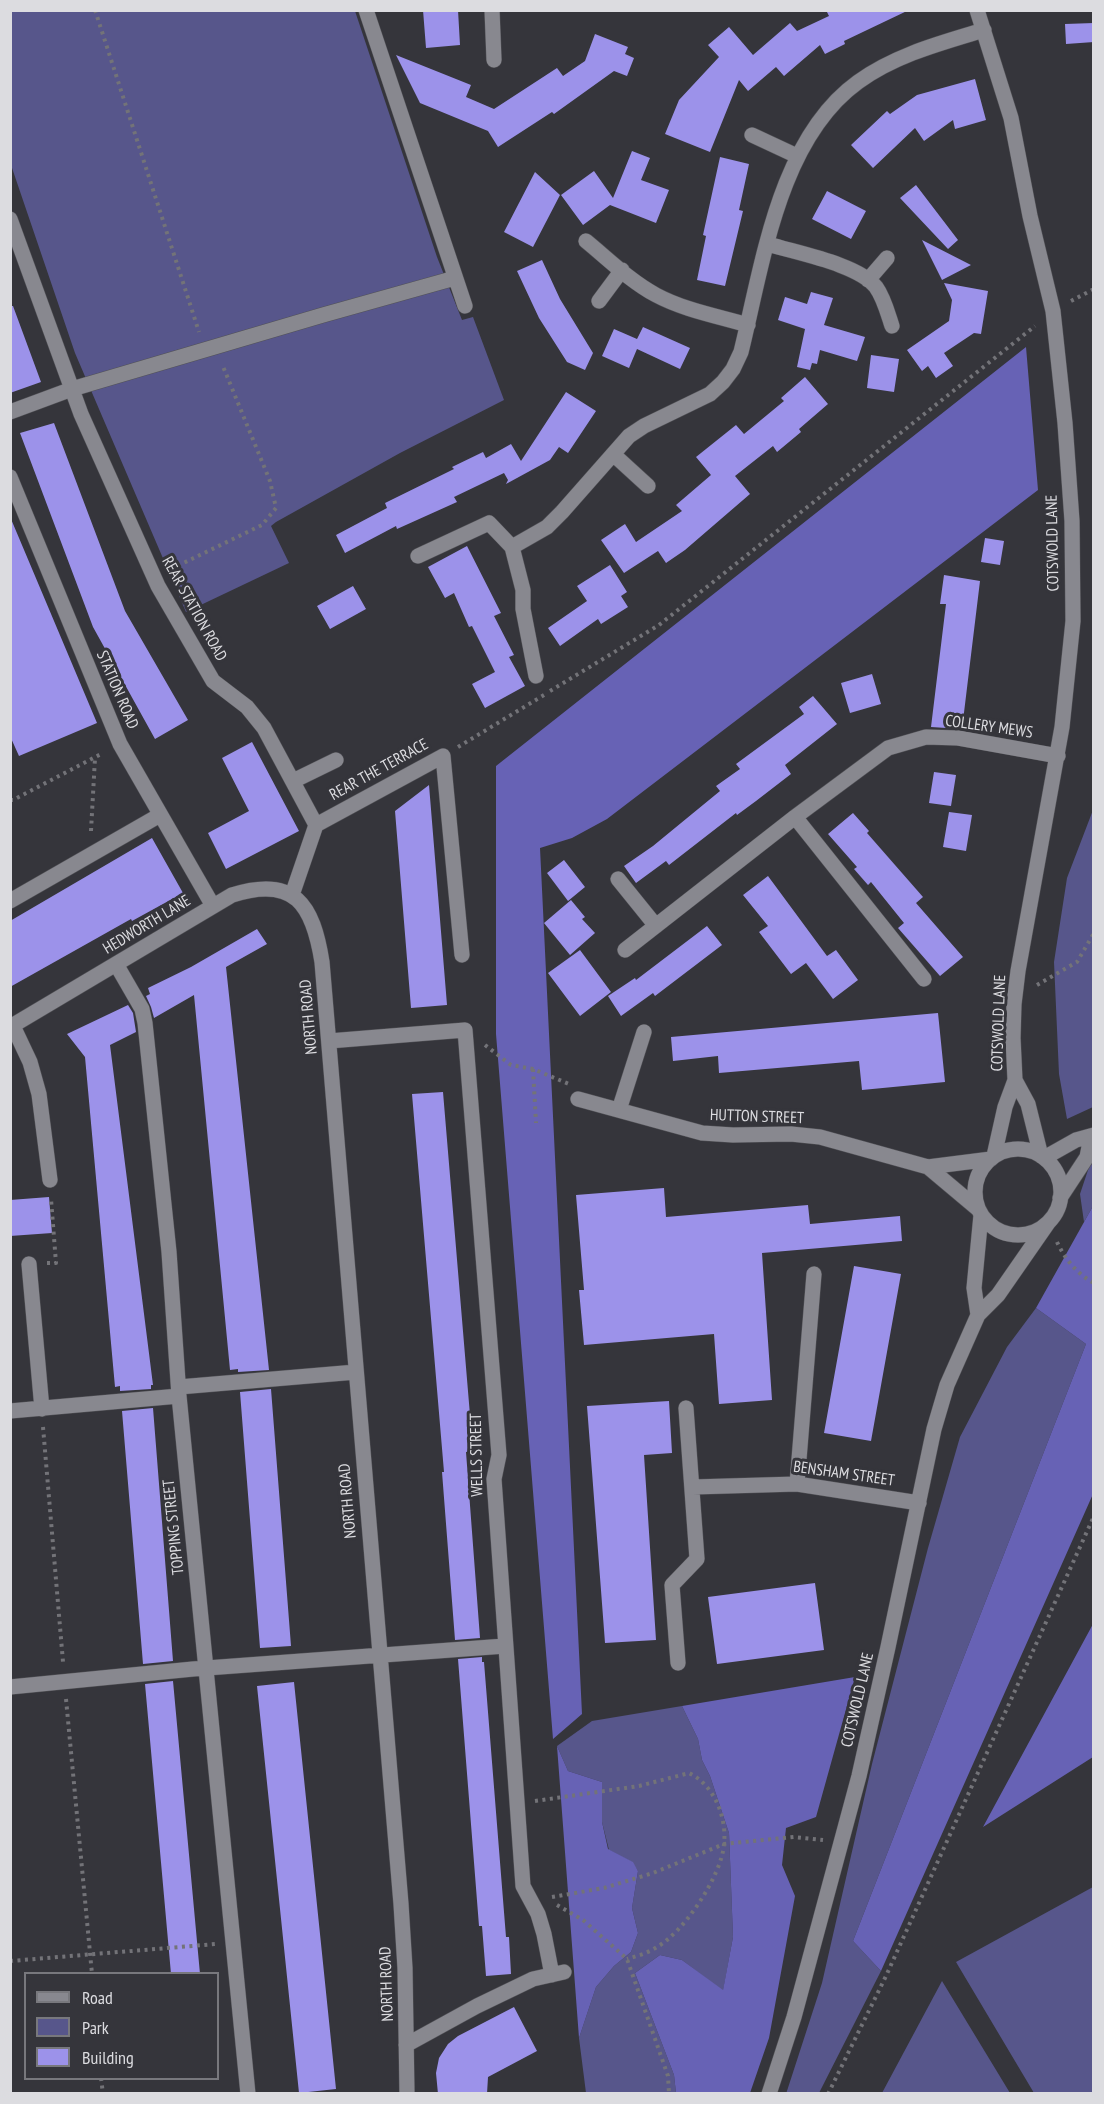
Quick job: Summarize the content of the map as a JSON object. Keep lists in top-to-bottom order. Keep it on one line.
{"streets":{"street":["COTSWOLD LANE","REAR STATION ROAD","STATION ROAD","COLLERY MEWS","REAR THE TERRACE","HEDWORTH LANE","NORTH ROAD","HUTTON STREET","WELLS STREET","BENSHAM STREET","TOPPING STREET"]},"crossings":[["COTSWOLD LANE","COLLERY MEWS"],["COTSWOLD LANE","HUTTON STREET"],["COTSWOLD LANE","BENSHAM STREET"],["REAR STATION ROAD","REAR THE TERRACE"],["STATION ROAD","HEDWORTH LANE"],["HEDWORTH LANE","NORTH ROAD"],["HEDWORTH LANE","TOPPING STREET"],["NORTH ROAD","WELLS STREET"]],"legend":["Road","Park","Building"]}
